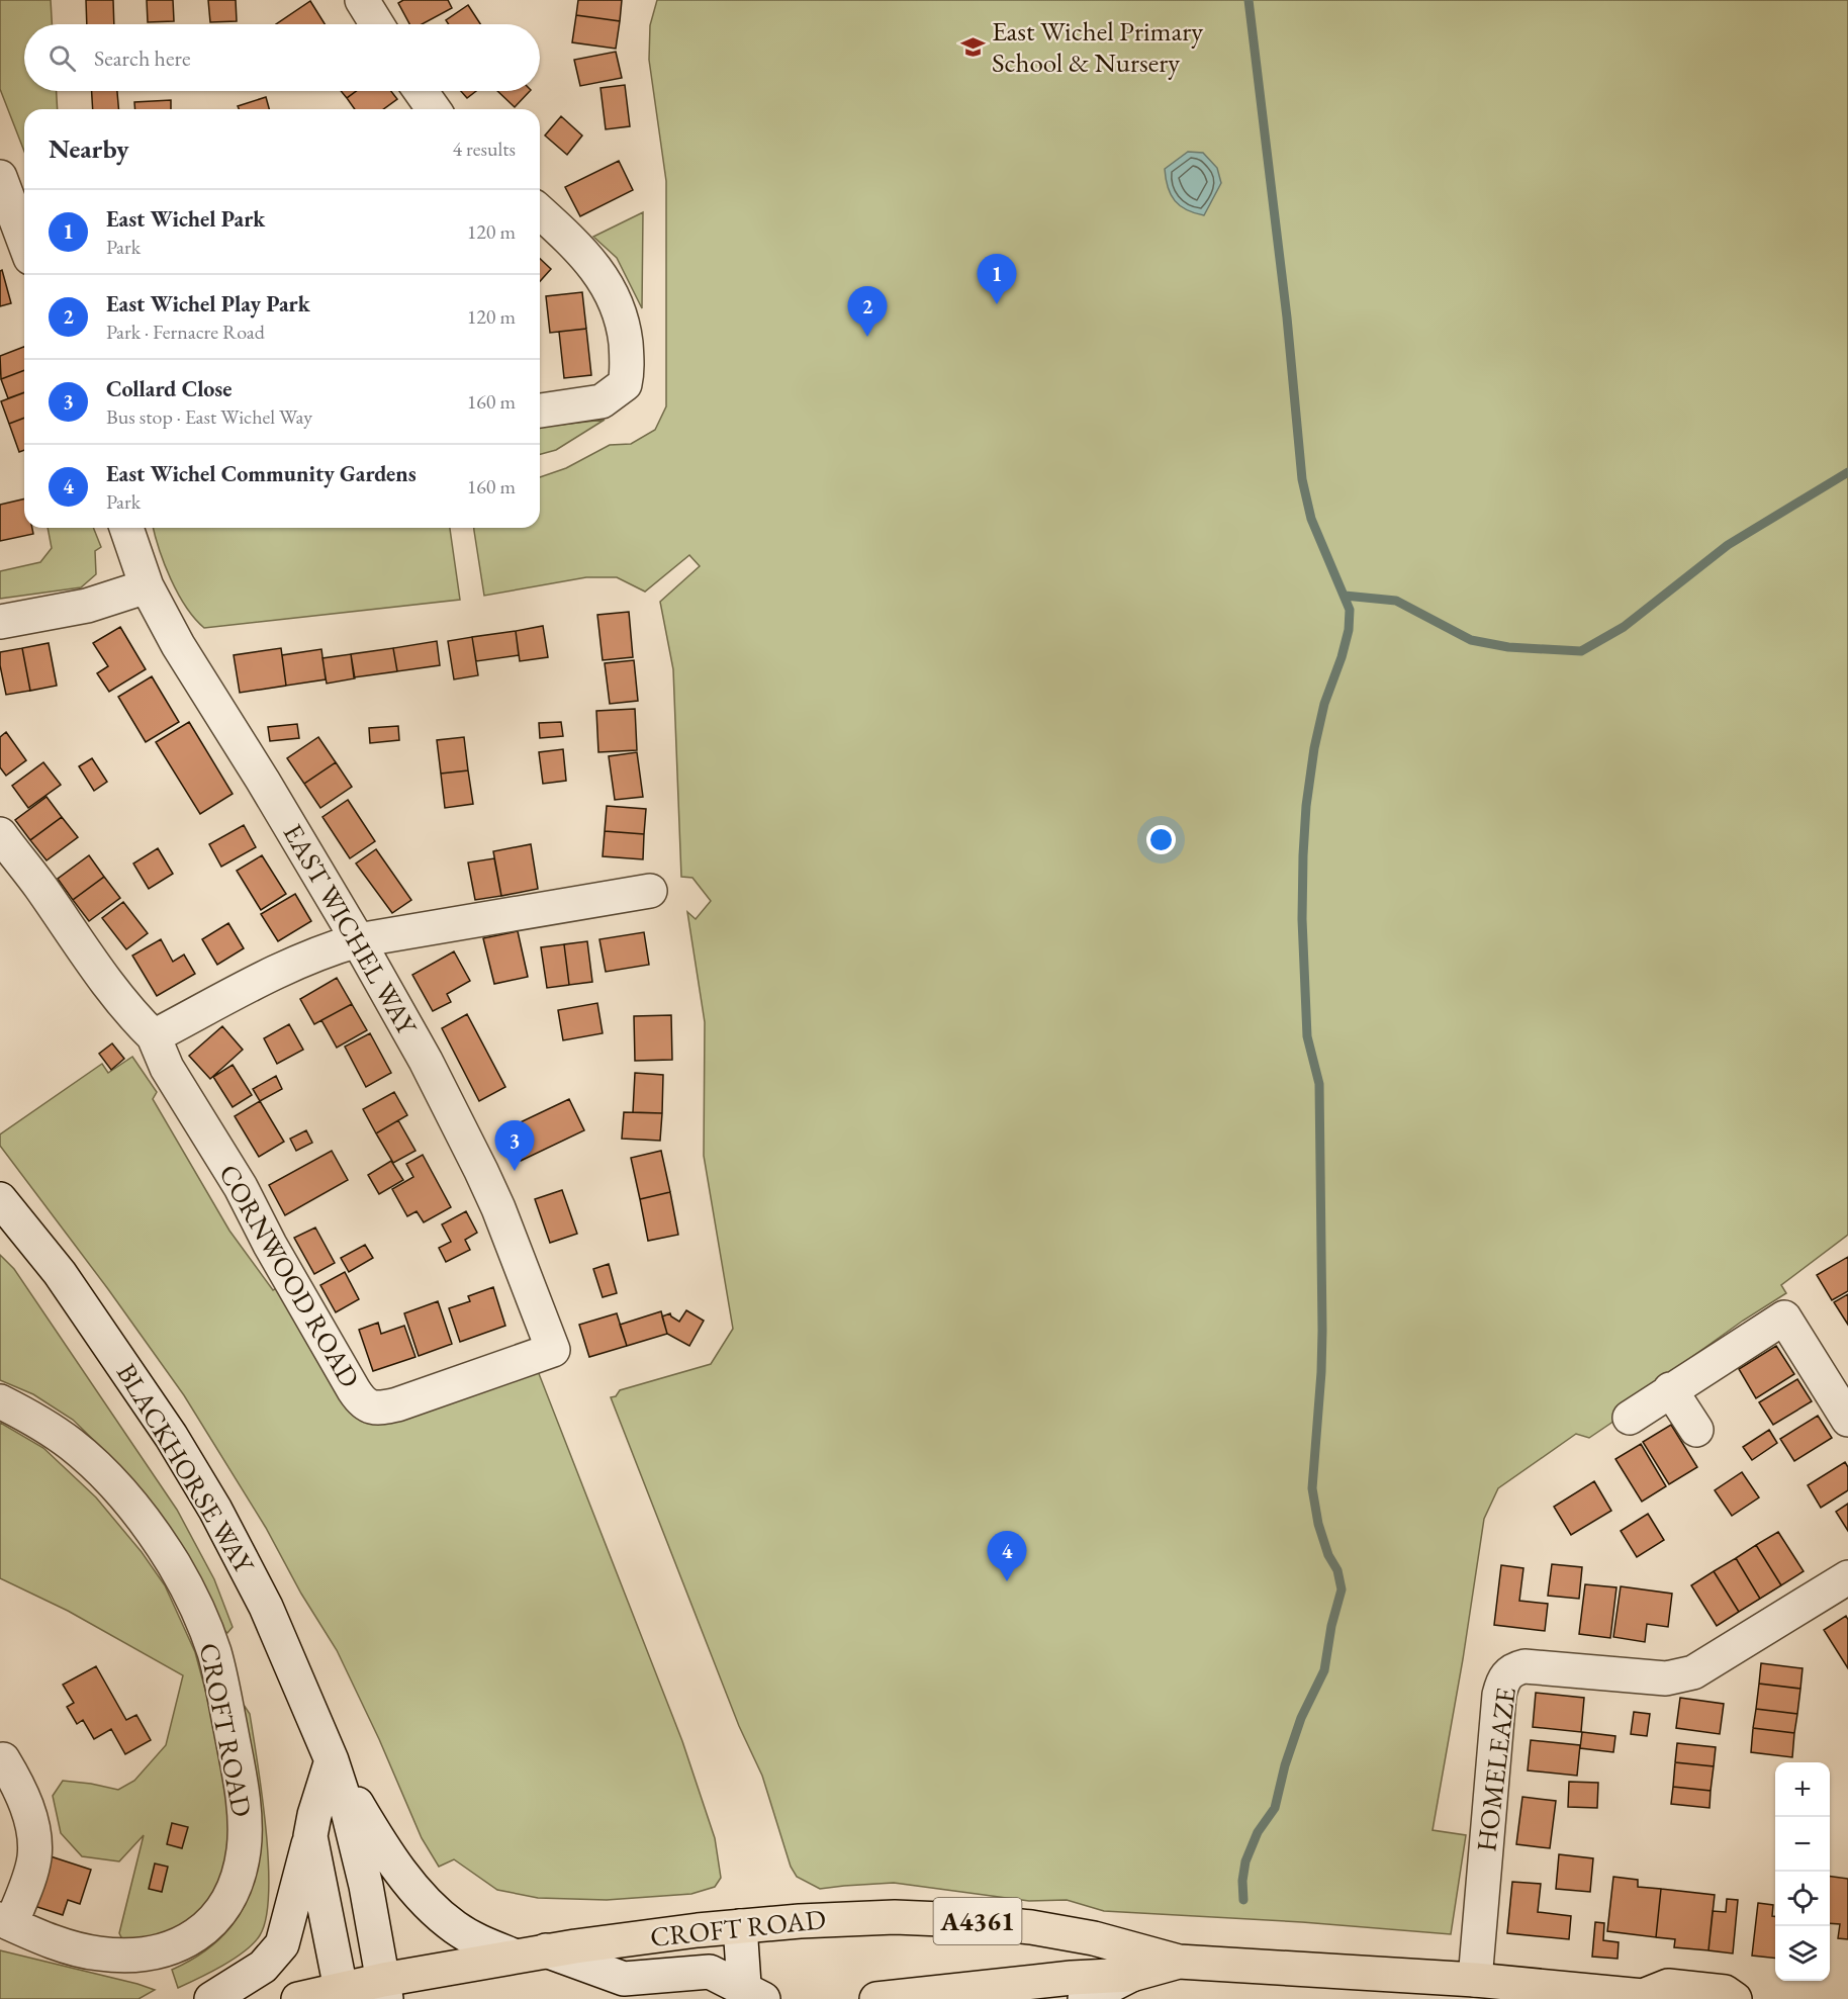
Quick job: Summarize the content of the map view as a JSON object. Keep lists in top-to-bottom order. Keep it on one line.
{"streets":{"main road":["CROFT ROAD","A4361"],"street":["EAST WICHEL WAY","CORNWOOD ROAD","BLACKHORSE WAY","HOMELEAZE"]},"crossings":[["EAST WICHEL WAY","CORNWOOD ROAD"],["BLACKHORSE WAY","CROFT ROAD"],["CROFT ROAD","HOMELEAZE"]],"places":{"school or university":["East Wichel Primary School & Nursery"]},"page":{"search":"Search here","heading":["Nearby","4 results"],"list":[{"mark":"1","name":"East Wichel Park","note":"Park","value":"120 m"},{"mark":"2","name":"East Wichel Play Park","note":"Park · Fernacre Road","value":"120 m"},{"mark":"3","name":"Collard Close","note":"Bus stop · East Wichel Way","value":"160 m"},{"mark":"4","name":"East Wichel Community Gardens","note":"Park","value":"160 m"}],"pins":["1","2","3","4"],"map_buttons":["+","−"]}}
